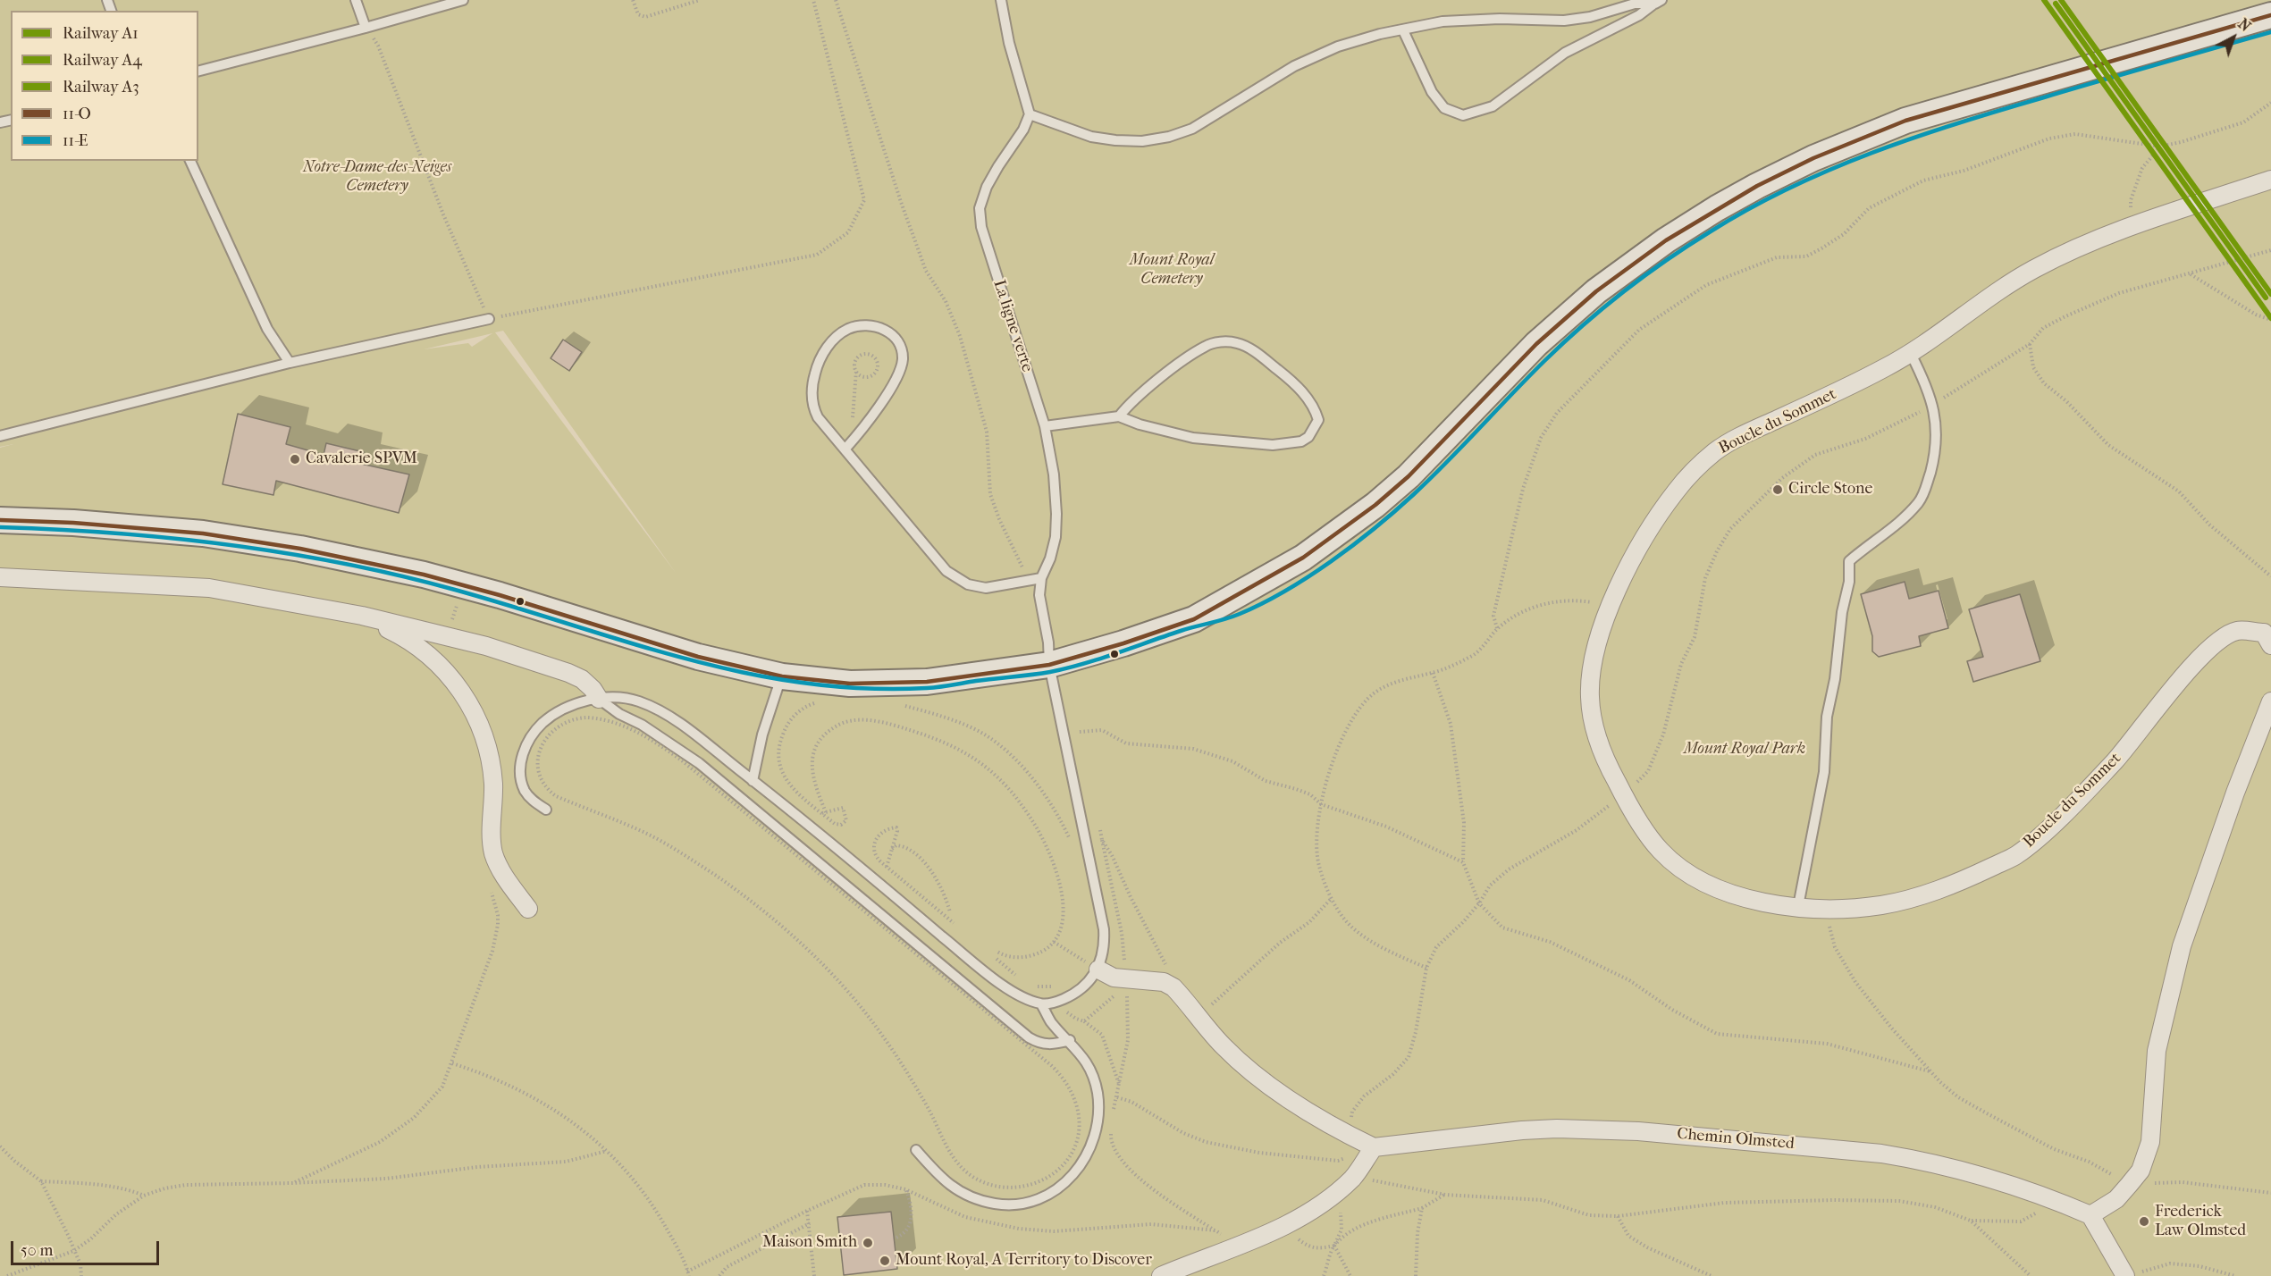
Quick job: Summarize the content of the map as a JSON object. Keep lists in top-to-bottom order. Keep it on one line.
{"streets":{"street":["Boucle du Sommet","Chemin Olmsted"],"lane":["La ligne verte"]},"parks":["Notre-Dame-des-Neiges Cemetery","Mount Royal Cemetery","Mount Royal Park"],"places":["Cavalerie SPVM","Circle Stone","Frederick Law Olmsted","Maison Smith","Mount Royal, A Territory to Discover"],"lines":["rail line A1","rail line A4","rail line A3","transit line 11-O","transit line 11-E"],"legend":["Railway A1","Railway A4","Railway A3","11-O","11-E"],"scale_bar":"50 m","north":"top right"}
